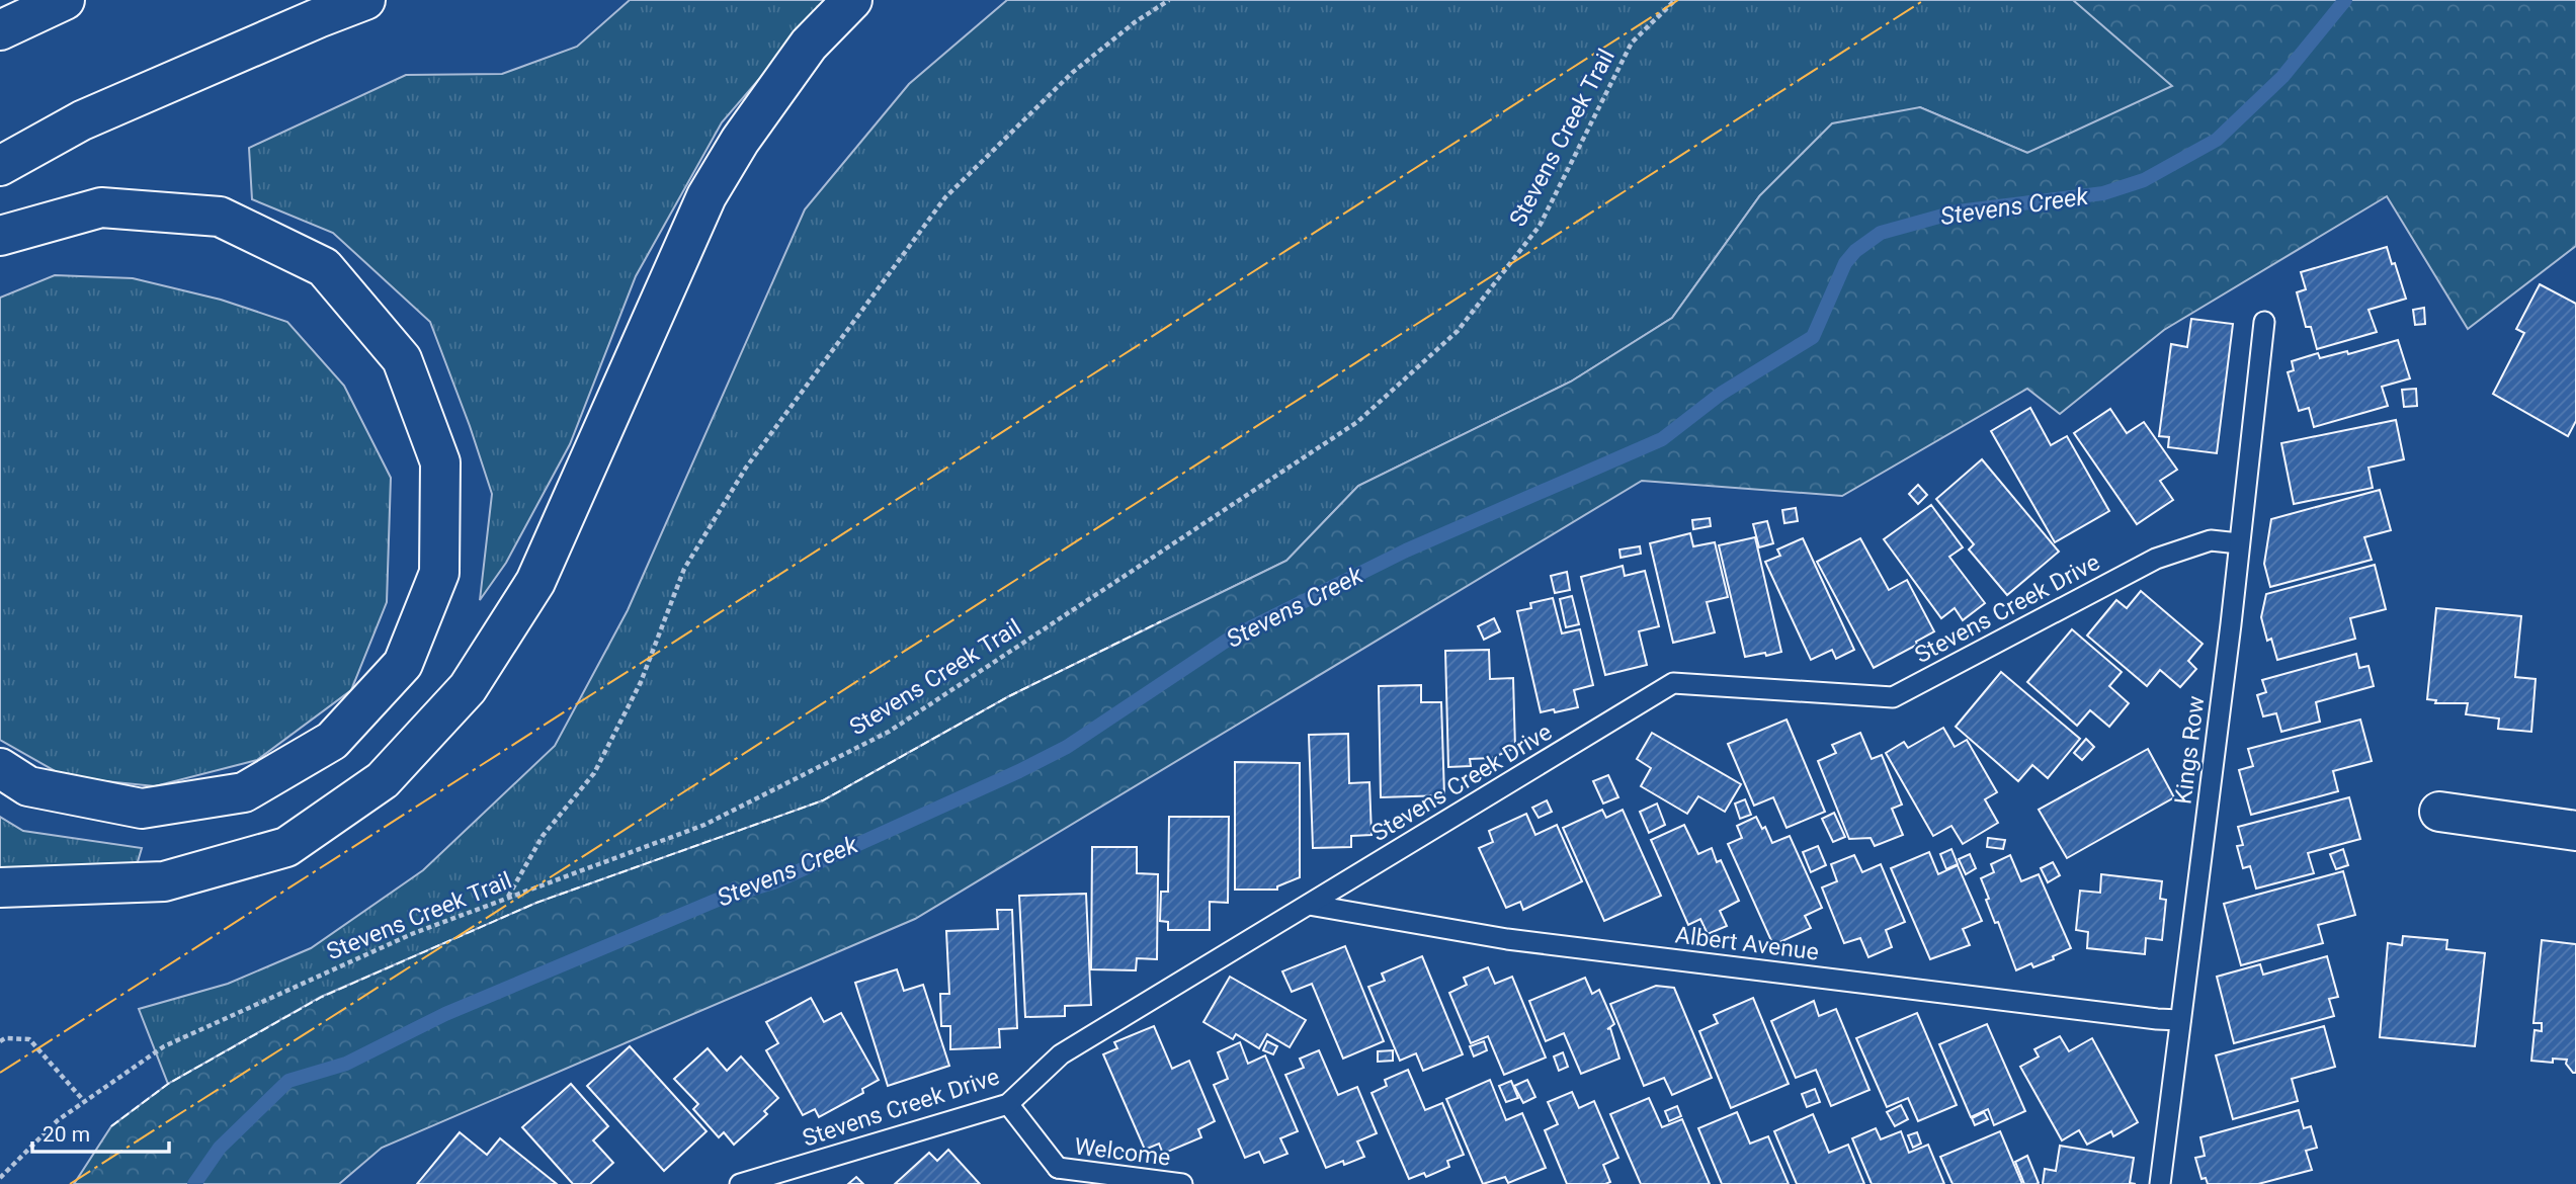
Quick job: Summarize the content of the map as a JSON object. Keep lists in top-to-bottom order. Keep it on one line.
{"streets":{"lane":["Stevens Creek Drive","Kings Row","Albert Avenue","Welcome"],"path":["Stevens Creek Trail"]},"crossings":[["Stevens Creek Drive","Kings Row"],["Stevens Creek Drive","Albert Avenue"],["Kings Row","Albert Avenue"]],"water":["Stevens Creek"],"scale_bar":"20 m"}
